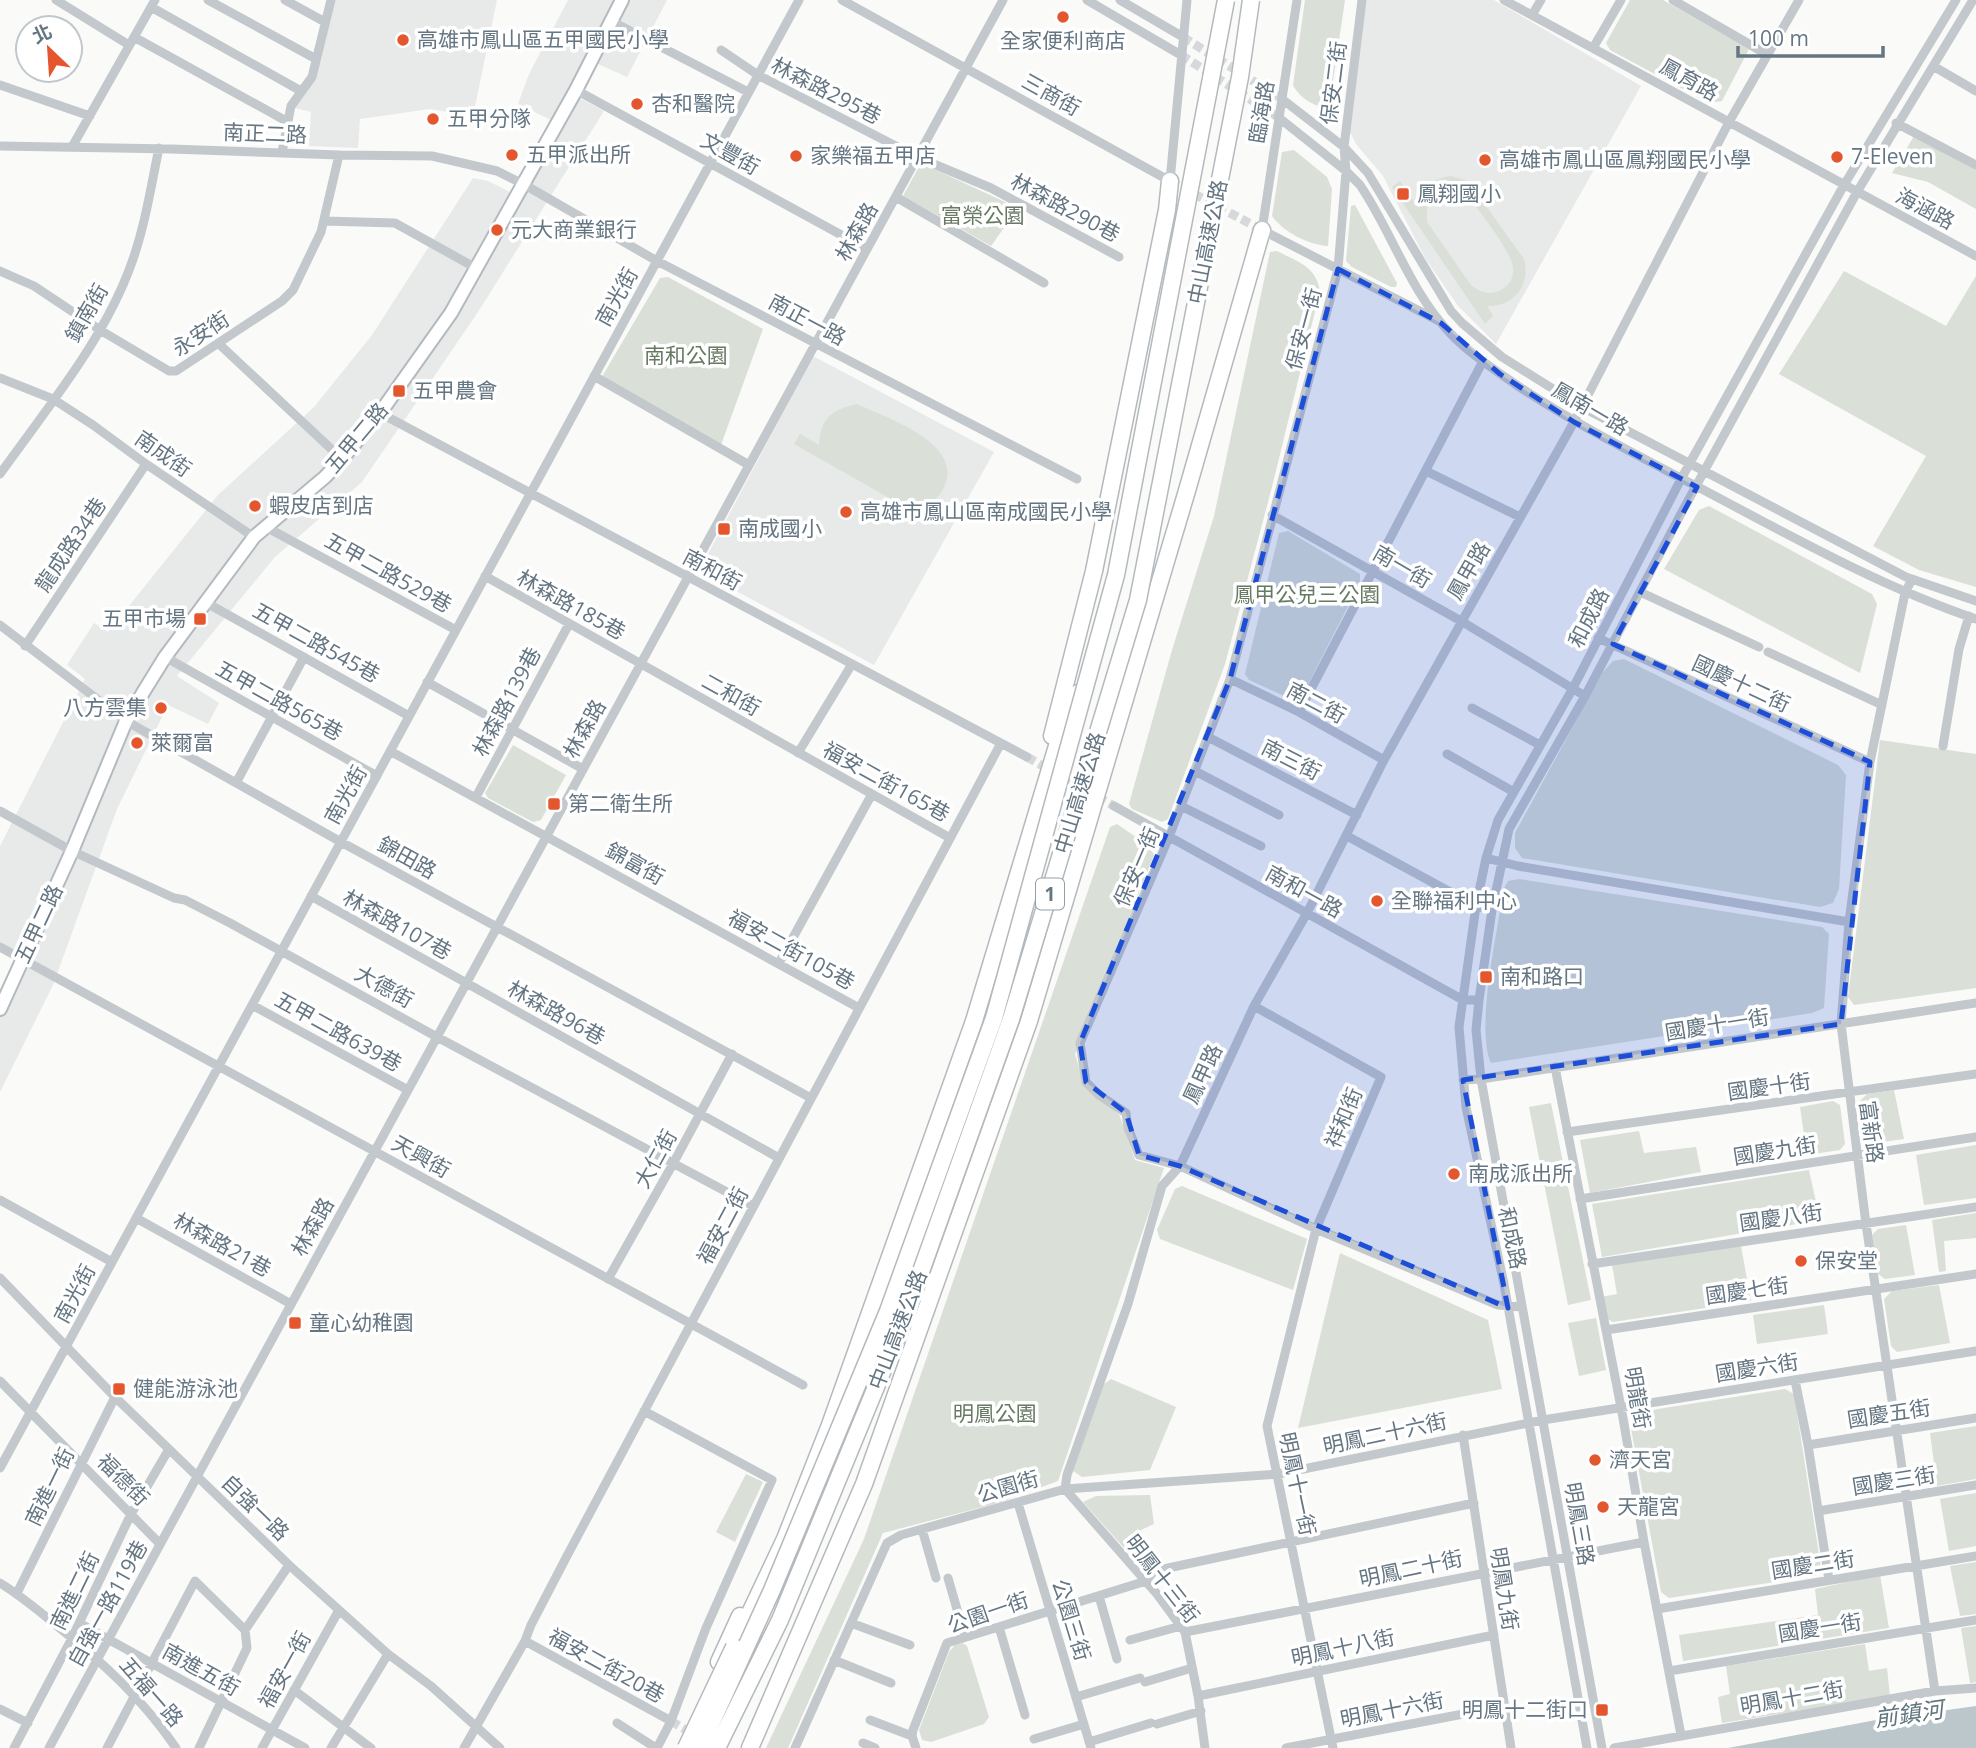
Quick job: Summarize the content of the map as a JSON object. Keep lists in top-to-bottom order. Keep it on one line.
{"streets":{"highway":["中山高速公路","1"],"main road":["五甲二路"],"street":["鳳育路","保安二街","林森路295巷","三商街","臨海路","南正二路","文豐街","林森路290巷","海涵路","林森路","南光街","鎮南街","南正一路","保安一街","永安街","鳳南一路","南成街","龍成路34巷","南一街","南和街","鳳甲路","五甲二路529巷","林森路185巷","和成路","五甲二路545巷","國慶十二街","二和街","五甲二路565巷","林森路139巷","南二街","南三街","福安二街165巷","錦田路","錦富街","南和一路","林森路107巷","福安二街105巷","大德街","林森路96巷","國慶十一街","五甲二路639巷","國慶十街","祥和街","富新路","國慶九街","天興街","大仁街","國慶八街","福安二街","林森路21巷","國慶七街","國慶六街","明龍街","國慶五街","明鳳二十六街","福德街","國慶三街","明鳳十一街","南進一街","公園街","自強一路","明鳳三路","國慶二街","明鳳二十街","明鳳十三街","明鳳九街","南進二街","自強一路119巷","公園一街","公園三街","國慶一街","明鳳十八街","福安二街20巷","南進五街","福安一街","五福一路","明鳳十二街","明鳳十六街"]},"crossings":[["鳳育路","海涵路"],["鳳育路","鳳甲路"],["鳳育路","和成路"],["保安二街","保安一街"],["保安二街","鳳南一路"],["林森路295巷","林森路290巷"],["林森路295巷","林森路"],["林森路295巷","南光街"],["三商街","林森路"],["臨海路","鳳南一路"],["南正二路","鎮南街"],["南正二路","南正一路"],["南正二路","永安街"],["南正二路","五甲二路"],["文豐街","林森路"],["文豐街","南光街"],["文豐街","五甲二路"],["林森路290巷","林森路"],["海涵路","和成路"],["林森路","南正一路"],["林森路","南和街"],["林森路","林森路185巷"],["林森路","二和街"],["林森路","錦田路"],["林森路","錦富街"],["林森路","林森路107巷"],["林森路","大德街"],["林森路","林森路96巷"],["林森路","五甲二路639巷"],["林森路","天興街"],["林森路","林森路21巷"],["林森路","自強一路"],["林森路","自強一路119巷"],["南光街","南正一路"],["南光街","南和街"],["南光街","五甲二路529巷"],["南光街","林森路185巷"],["南光街","五甲二路545巷"],["南光街","五甲二路565巷"],["南光街","錦田路"],["南光街","錦富街"],["南光街","林森路107巷"],["南光街","大德街"],["南光街","五甲二路639巷"],["南光街","天興街"],["南光街","林森路21巷"],["南光街","自強一路"],["鎮南街","永安街"],["鎮南街","南成街"],["南正一路","五甲二路"],["保安一街","鳳南一路"],["保安一街","南一街"],["保安一街","鳳甲路"],["保安一街","和成路"],["保安一街","南二街"],["保安一街","南三街"],["保安一街","南和一路"],["保安一街","祥和街"],["保安一街","明鳳十一街"],["保安一街","公園街"],["保安一街","明鳳三路"],["鳳南一路","鳳甲路"],["鳳南一路","和成路"],["鳳南一路","富新路"],["五甲二路","南成街"],["五甲二路","南和街"],["五甲二路","五甲二路529巷"],["五甲二路","五甲二路545巷"],["五甲二路","五甲二路565巷"],["五甲二路","錦田路"],["五甲二路","大德街"],["五甲二路","天興街"],["南成街","龍成路34巷"],["龍成路34巷","錦田路"],["南一街","鳳甲路"],["南一街","和成路"],["南和街","福安二街"],["鳳甲路","南二街"],["鳳甲路","南三街"],["鳳甲路","南和一路"],["鳳甲路","祥和街"],["鳳甲路","公園街"],["林森路185巷","二和街"],["林森路185巷","林森路139巷"],["和成路","國慶十二街"],["和成路","南和一路"],["和成路","國慶十一街"],["和成路","明鳳三路"],["國慶十二街","富新路"],["二和街","福安二街165巷"],["林森路139巷","錦富街"],["福安二街165巷","福安二街"],["錦田路","大仁街"],["錦田路","福安二街"],["錦富街","福安二街105巷"],["林森路107巷","林森路96巷"],["福安二街105巷","福安二街"],["大德街","大仁街"],["大德街","福安二街"],["林森路96巷","大仁街"],["林森路96巷","福安二街"],["國慶十一街","富新路"],["國慶十一街","明龍街"],["國慶十街","富新路"],["國慶十街","明龍街"],["祥和街","明鳳十一街"],["富新路","國慶九街"],["富新路","國慶八街"],["富新路","國慶七街"],["富新路","國慶六街"],["富新路","國慶五街"],["富新路","國慶三街"],["富新路","國慶二街"],["富新路","國慶一街"],["富新路","明鳳十二街"],["國慶九街","明龍街"],["天興街","大仁街"],["天興街","福安二街"],["國慶八街","明龍街"],["福安二街","自強一路"],["福安二街","福安二街20巷"],["國慶七街","明龍街"],["國慶六街","明龍街"],["國慶六街","明鳳二十六街"],["國慶六街","明鳳三路"],["明龍街","國慶二街"],["明龍街","明鳳二十街"],["明龍街","國慶一街"],["明龍街","明鳳十二街"],["明鳳二十六街","明鳳十一街"],["明鳳二十六街","公園街"],["明鳳二十六街","明鳳三路"],["明鳳二十六街","明鳳十三街"],["明鳳二十六街","明鳳九街"],["福德街","南進一街"],["福德街","南進二街"],["福德街","自強一路119巷"],["明鳳十一街","明鳳二十街"],["明鳳十一街","公園一街"],["明鳳十一街","明鳳十八街"],["明鳳十一街","明鳳十六街"],["南進一街","自強一路"],["南進一街","五福一路"],["公園街","明鳳十三街"],["公園街","公園三街"],["自強一路","南進二街"],["自強一路","自強一路119巷"],["自強一路","福安一街"],["明鳳三路","明鳳二十街"],["明鳳二十街","明鳳十三街"],["明鳳二十街","明鳳九街"],["明鳳十三街","公園一街"],["明鳳十三街","明鳳十八街"],["明鳳九街","公園一街"],["明鳳九街","明鳳十八街"],["明鳳九街","明鳳十六街"],["南進二街","南進五街"],["南進二街","五福一路"],["自強一路119巷","南進五街"],["自強一路119巷","五福一路"],["公園一街","公園三街"],["南進五街","福安一街"]],"water":["前鎮河"],"parks":["富榮公園","南和公園","鳳甲公兒三公園","明鳳公園"],"places":{"other":["全家便利商店","高雄市鳳山區五甲國民小學","杏和醫院","五甲分隊","五甲派出所","家樂福五甲店","7-Eleven","高雄市鳳山區鳳翔國民小學","元大商業銀行","蝦皮店到店","高雄市鳳山區南成國民小學","八方雲集","萊爾富","全聯福利中心","南成派出所","保安堂","濟天宮","天龍宮"],"transit":["鳳翔國小","五甲農會","南成國小","五甲市場","第二衛生所","南和路口","童心幼稚園","健能游泳池","明鳳十二街口"]},"scale_bar":"100 m","north":"top left"}
